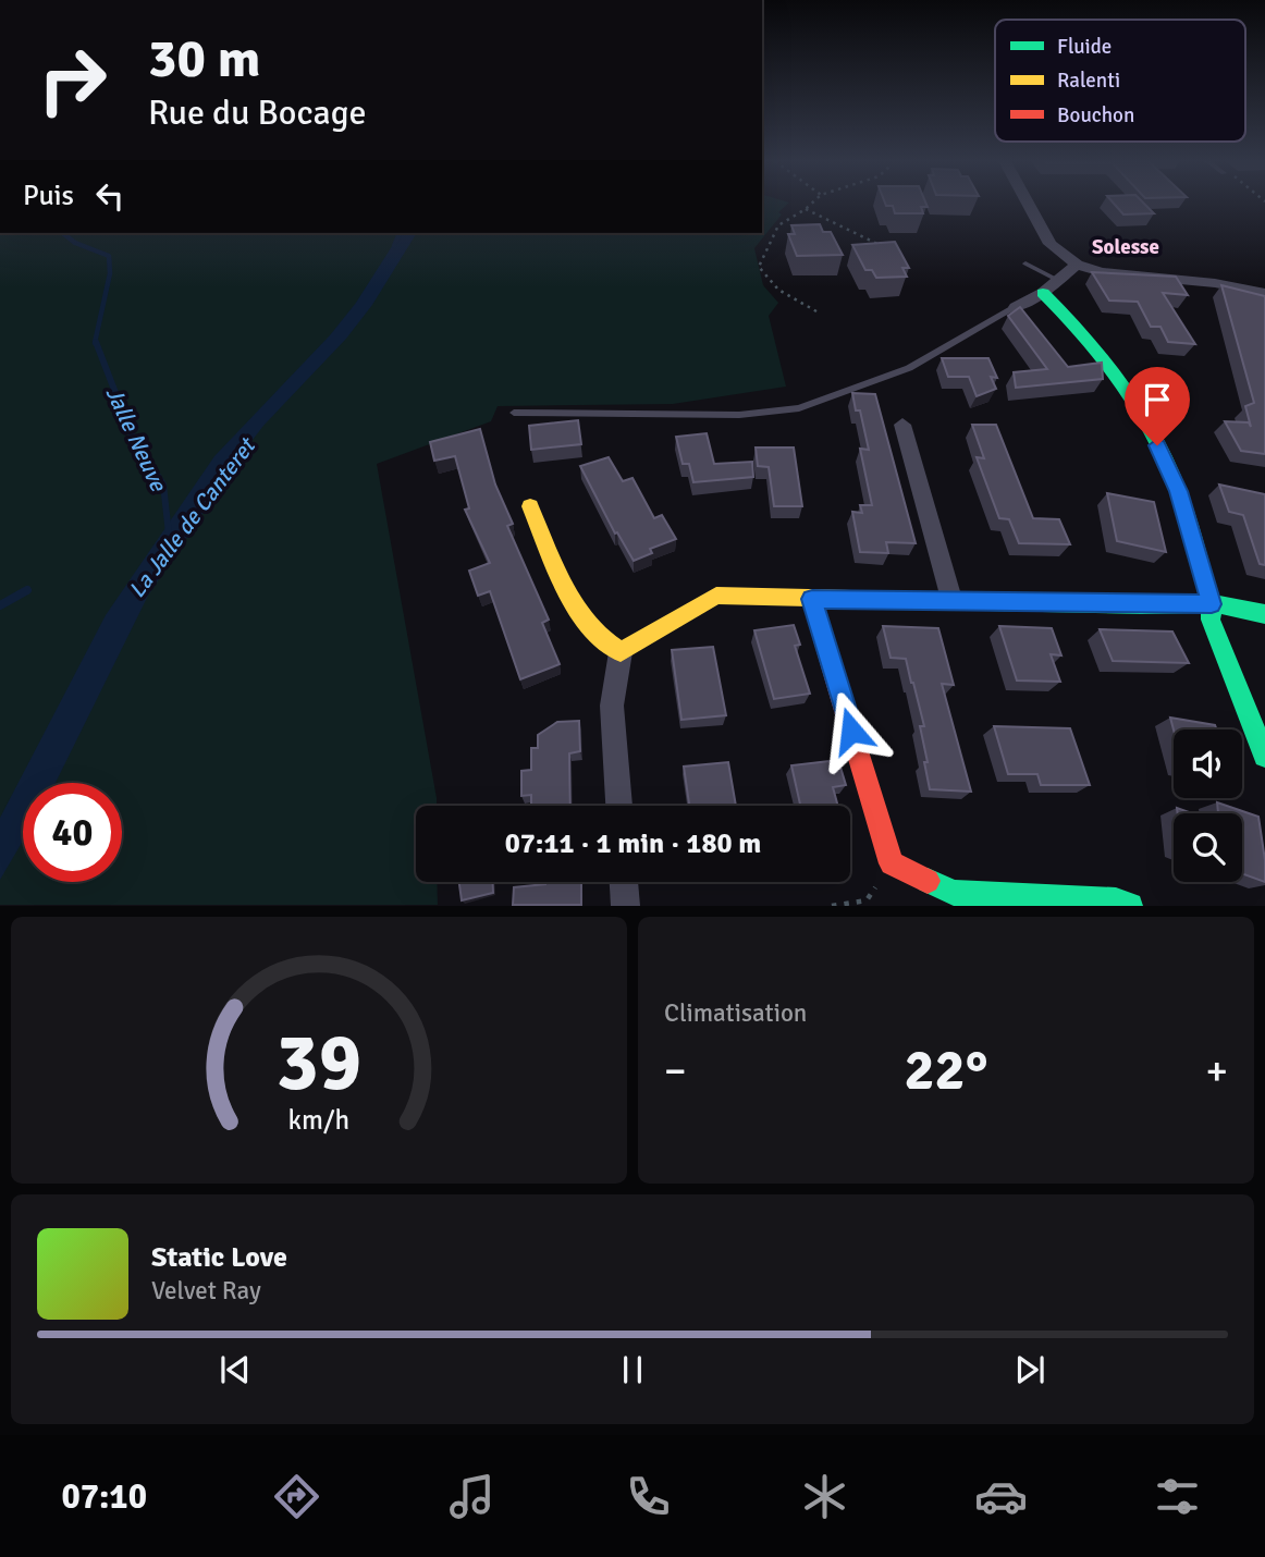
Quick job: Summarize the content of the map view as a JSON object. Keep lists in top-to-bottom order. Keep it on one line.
{"districts":["Solesse"],"water":["Jalle Neuve","La Jalle de Canteret"],"legend":["Fluide","Ralenti","Bouchon"],"page":{"turn":["30 m","Rue du Bocage"],"then":"Puis","limit":"40","trip":"07:11 · 1 min · 180 m","tile":"Climatisation","heat":["−","22°","+"],"song":["Static Love","Velvet Ray"],"tabs":"07:10","gauge":["39","km/h"]}}
